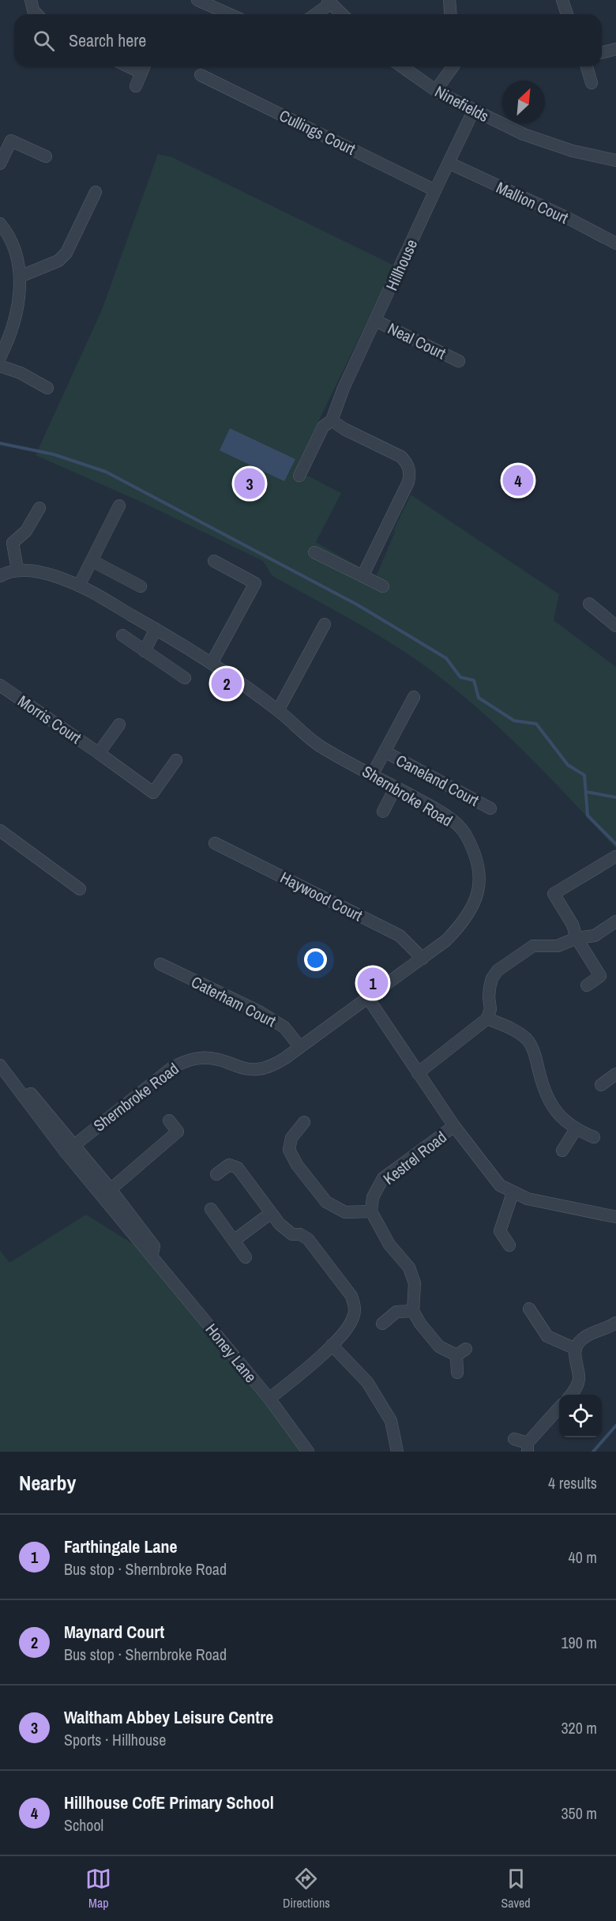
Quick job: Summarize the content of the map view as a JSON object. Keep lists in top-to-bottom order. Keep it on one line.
{"streets":{"street":["Ninefields","Cullings Court","Mallion Court","Hillhouse","Neal Court","Morris Court","Caneland Court","Shernbroke Road","Haywood Court","Caterham Court","Kestrel Road","Honey Lane"]},"crossings":[["Ninefields","Hillhouse"],["Cullings Court","Hillhouse"],["Mallion Court","Hillhouse"],["Hillhouse","Neal Court"],["Caneland Court","Shernbroke Road"],["Shernbroke Road","Haywood Court"],["Shernbroke Road","Caterham Court"],["Shernbroke Road","Honey Lane"]],"north":"top right","page":{"search":"Search here","pins":["4","3","2","1"],"heading":["Nearby","4 results"],"list":[{"mark":"1","name":"Farthingale Lane","note":"Bus stop · Shernbroke Road","value":"40 m"},{"mark":"2","name":"Maynard Court","note":"Bus stop · Shernbroke Road","value":"190 m"},{"mark":"3","name":"Waltham Abbey Leisure Centre","note":"Sports · Hillhouse","value":"320 m"},{"mark":"4","name":"Hillhouse CofE Primary School","note":"School","value":"350 m"}],"nav":["Map","Directions","Saved"]}}
